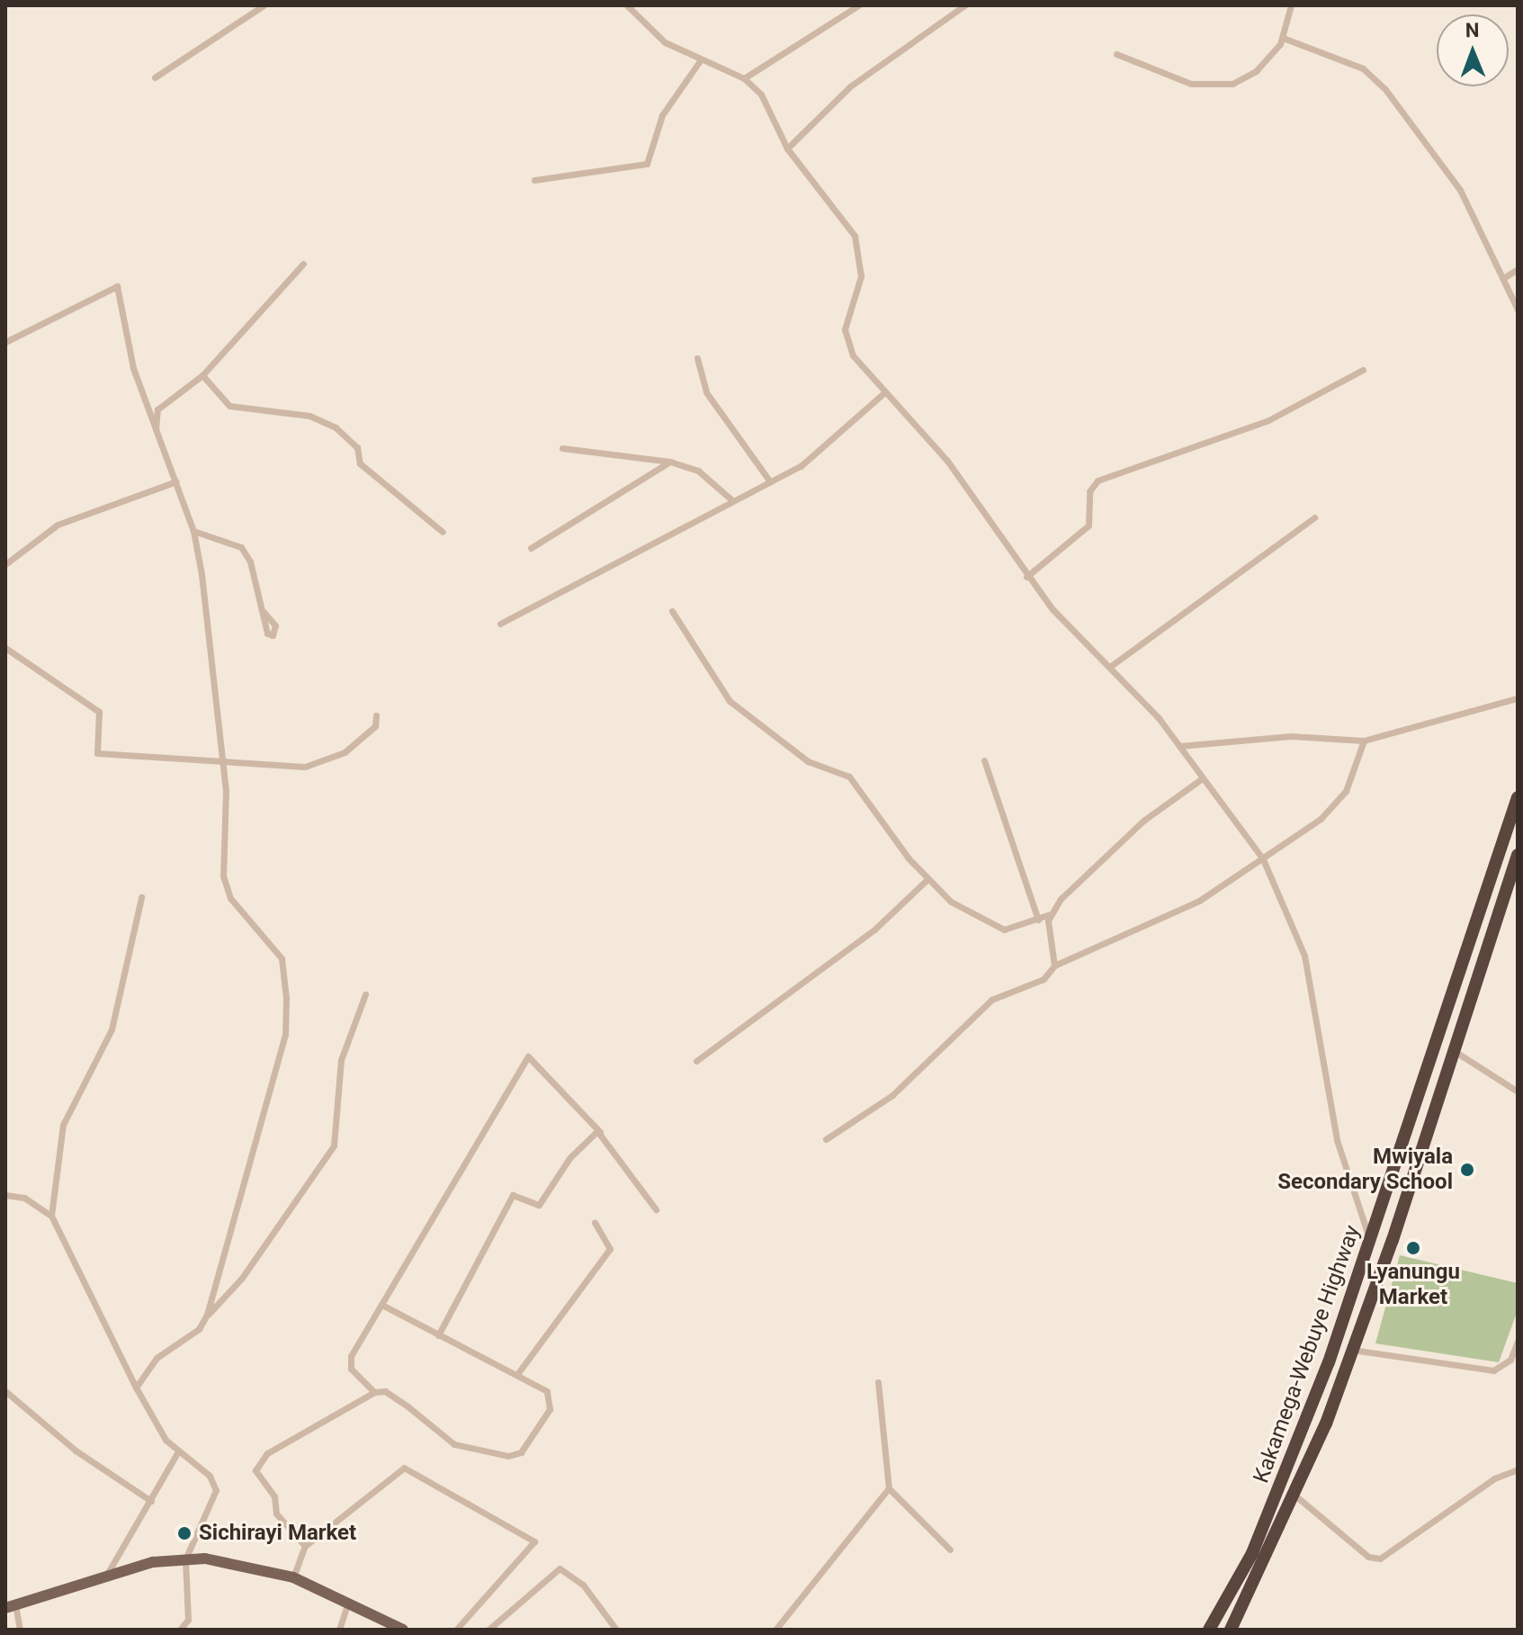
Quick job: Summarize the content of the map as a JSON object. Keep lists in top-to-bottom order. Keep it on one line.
{"streets":{"highway":["Kakamega-Webuye Highway"]},"places":["Mwiyala Secondary School","Lyanungu Market","Sichirayi Market"],"north":"top"}
